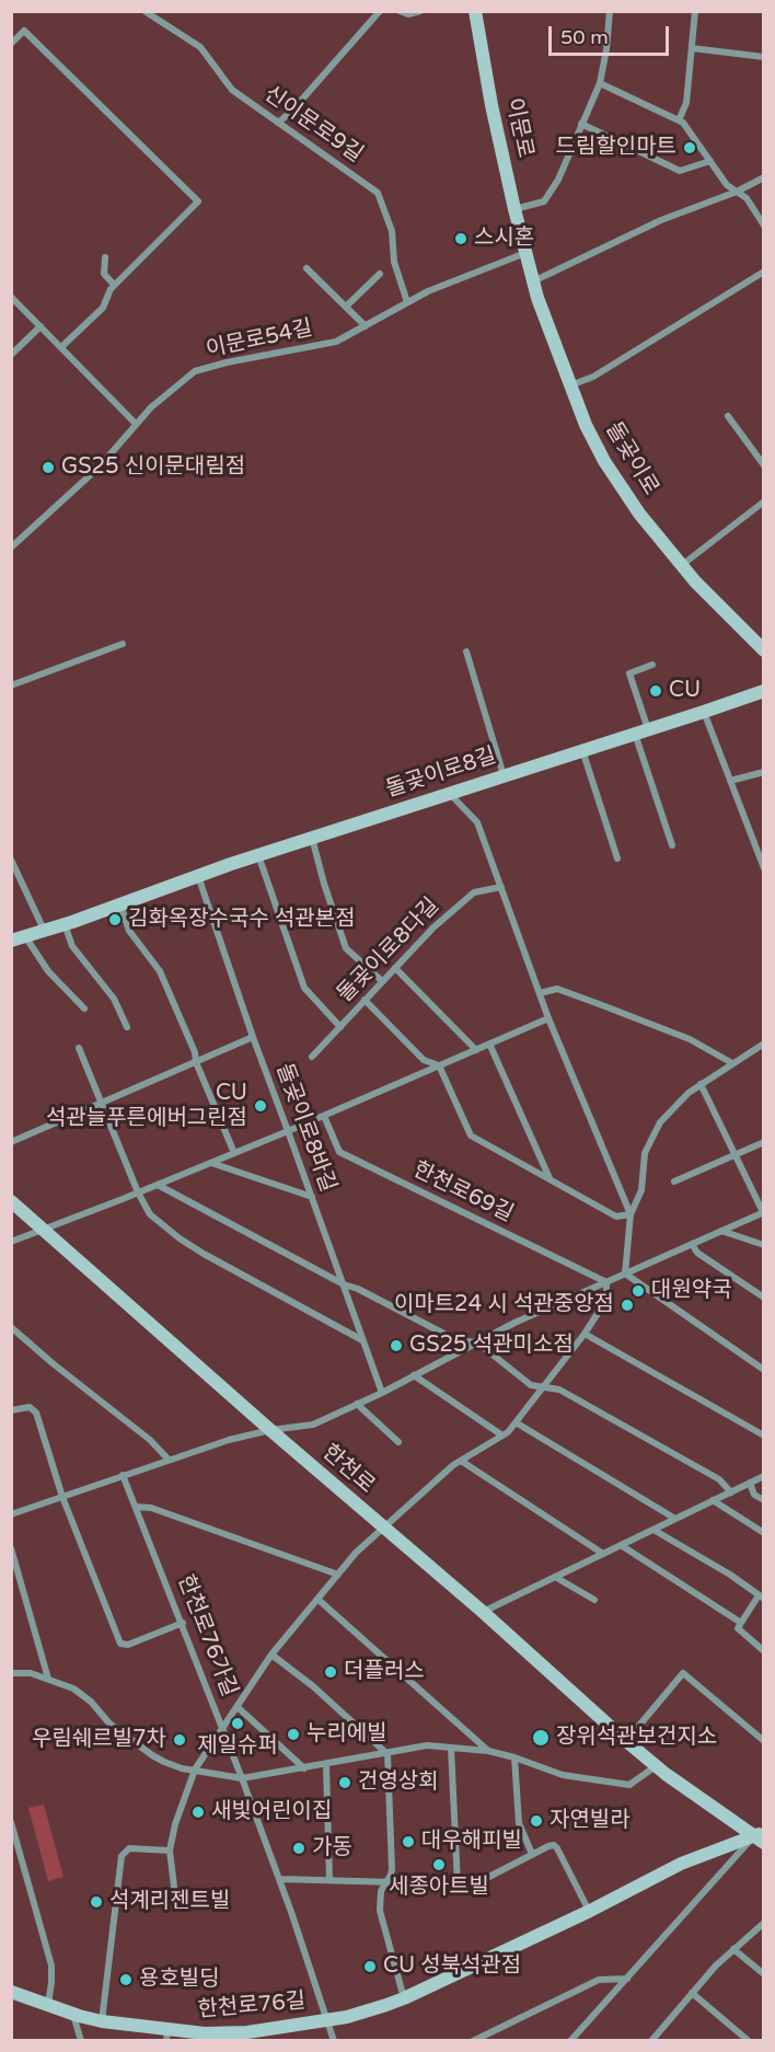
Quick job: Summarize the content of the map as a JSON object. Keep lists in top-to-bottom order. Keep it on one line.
{"streets":{"main road":["이문로","돌곶이로","돌곶이로8길","한천로","한천로76길"],"street":["신이문로9길","이문로54길","돌곶이로8다길","돌곶이로8바길","한천로69길","한천로76가길"]},"crossings":[["신이문로9길","이문로54길"],["이문로","이문로54길"],["이문로","돌곶이로"],["이문로54길","돌곶이로"],["돌곶이로8길","돌곶이로8바길"],["한천로","한천로76길"],["한천로76가길","한천로76길"]],"places":["드림할인마트","스시혼","GS25 신이문대림점","CU","김화옥장수국수 석관본점","CU 석관늘푸른에버그린점","대원약국","이마트24 시 석관중앙점","GS25 석관미소점","더플러스","제일슈퍼","누리에빌","장위석관보건지소","우림쉐르빌7차","건영상회","새빛어린이집","자연빌라","대우해피빌","가동","세종아트빌","석계리젠트빌","CU 성북석관점","용호빌딩"],"scale_bar":"50 m"}
